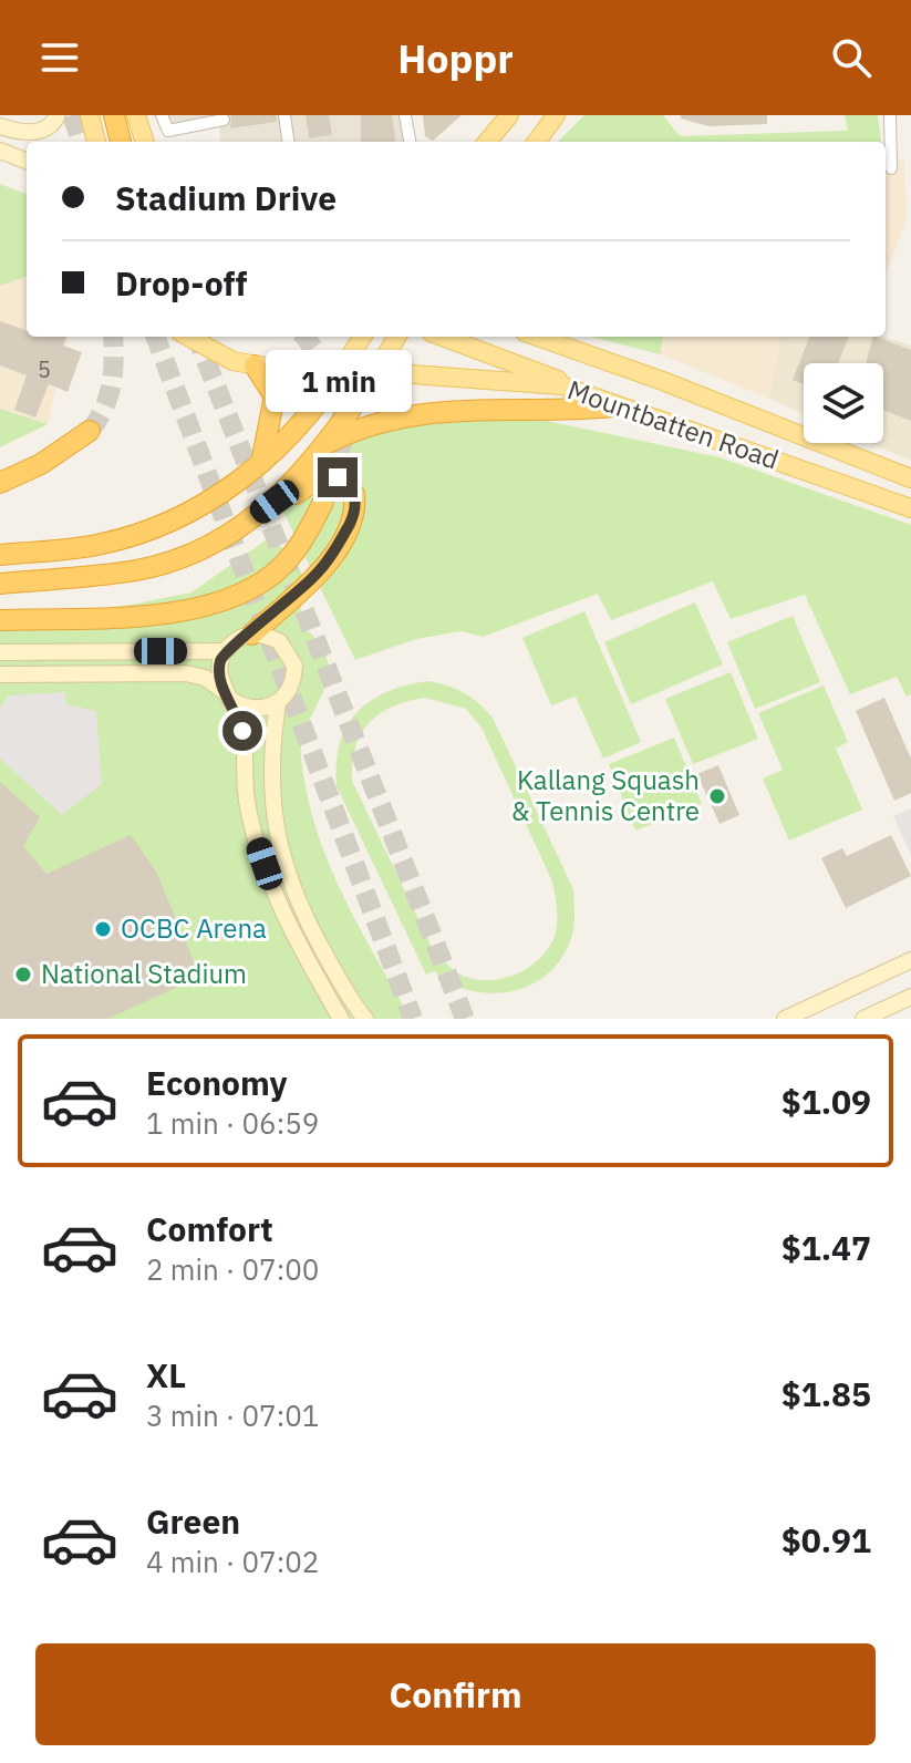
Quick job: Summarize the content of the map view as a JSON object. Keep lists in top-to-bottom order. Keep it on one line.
{"streets":{"main road":["Mountbatten Road"]},"places":["Kallang Squash & Tennis Centre","OCBC Arena","National Stadium"],"house_numbers":["5"],"page":{"header":"Hoppr","banner":["Stadium Drive","Drop-off"],"bubble":"1 min","list":[{"name":"Economy","note":"1 min · 06:59","value":"$1.09"},{"name":"Comfort","note":"2 min · 07:00","value":"$1.47"},{"name":"XL","note":"3 min · 07:01","value":"$1.85"},{"name":"Green","note":"4 min · 07:02","value":"$0.91"}],"buttons":"Confirm"}}
